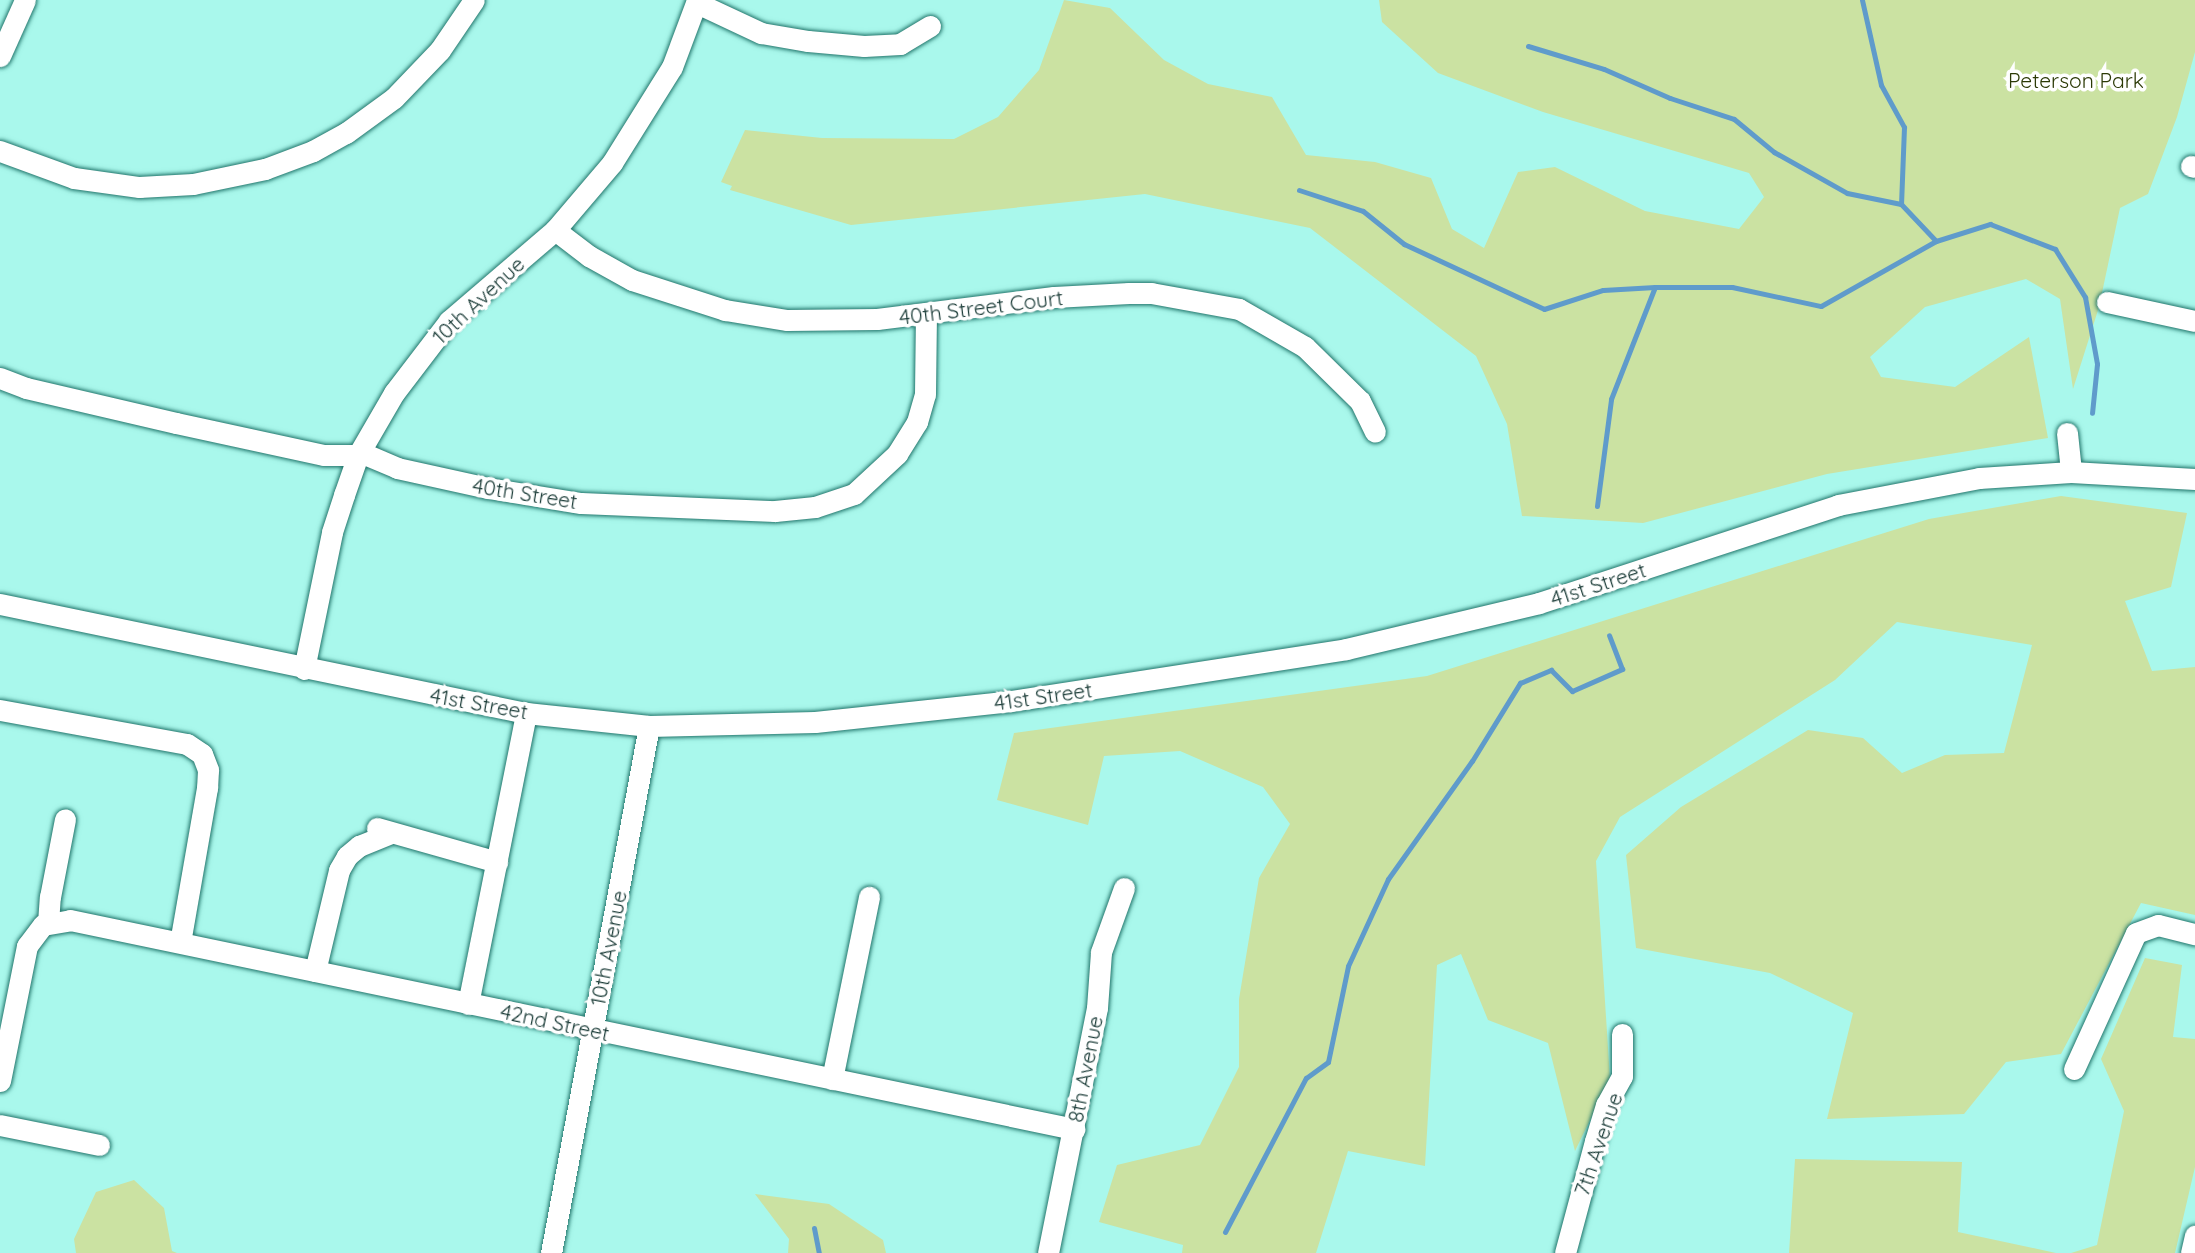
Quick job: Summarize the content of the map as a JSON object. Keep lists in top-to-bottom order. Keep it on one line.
{"streets":{"street":["10th Avenue","40th Street Court","40th Street","41st Street","42nd Street","8th Avenue","7th Avenue"]},"crossings":[["10th Avenue","40th Street Court"],["10th Avenue","40th Street"],["10th Avenue","41st Street"],["10th Avenue","42nd Street"],["40th Street Court","40th Street"],["42nd Street","8th Avenue"]],"parks":["Peterson Park"]}
